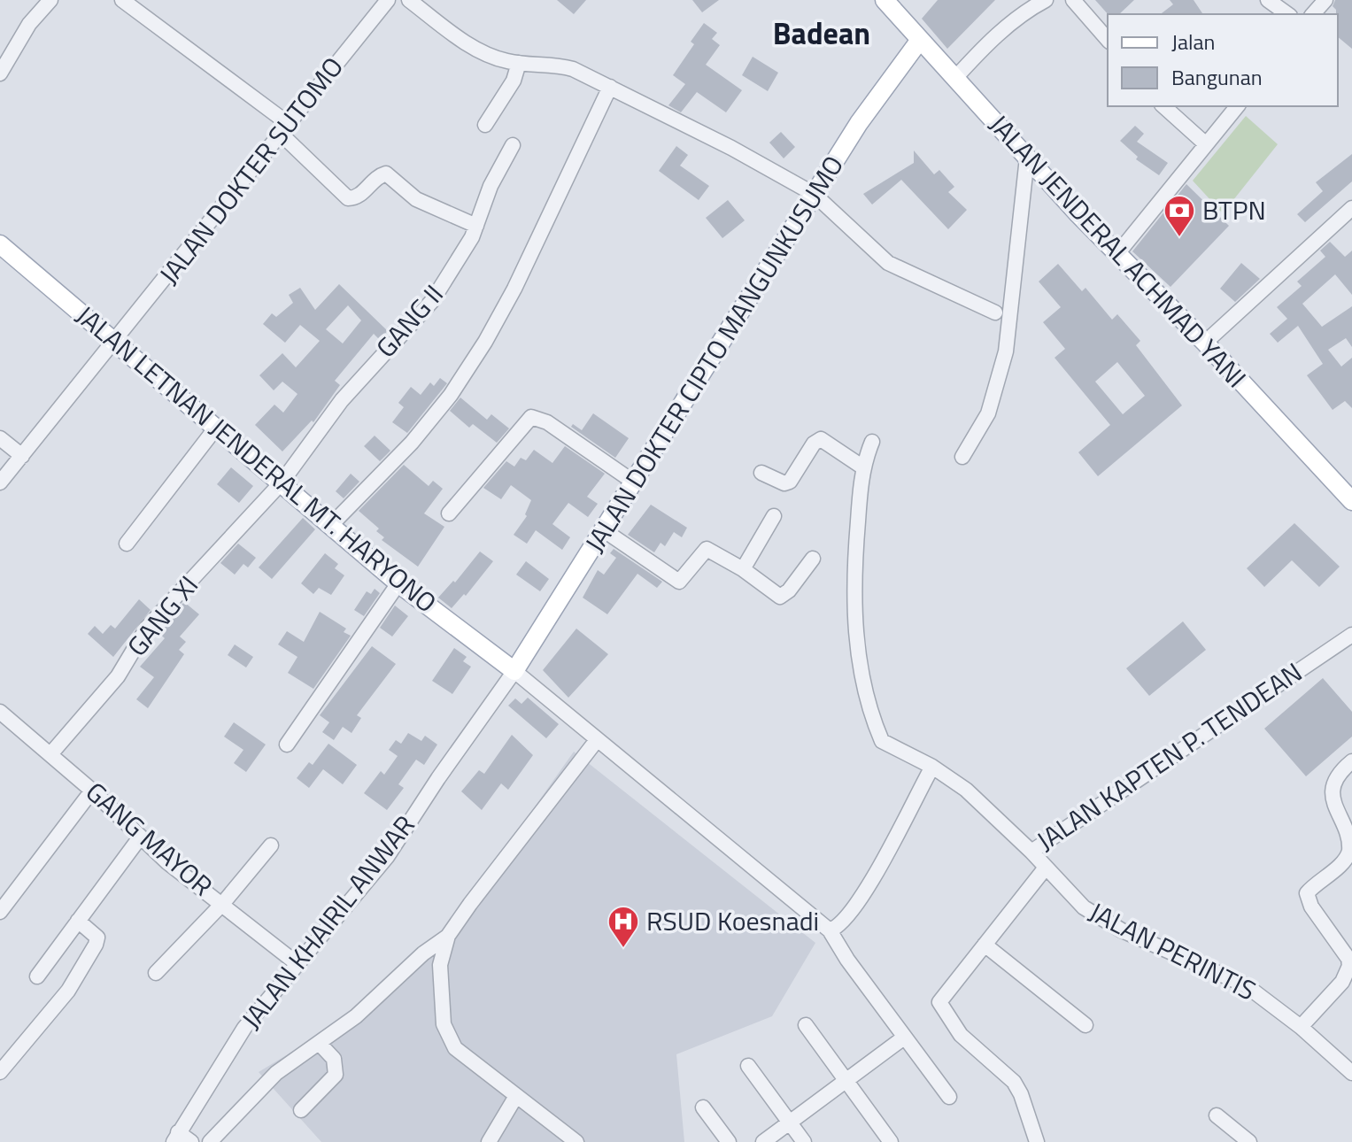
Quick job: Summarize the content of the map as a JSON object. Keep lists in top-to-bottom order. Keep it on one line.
{"streets":{"main road":["JALAN JENDERAL ACHMAD YANI","JALAN DOKTER CIPTO MANGUNKUSUMO","JALAN LETNAN JENDERAL MT. HARYONO"],"street":["JALAN DOKTER SUTOMO","GANG II","GANG XI","JALAN KAPTEN P. TENDEAN","GANG MAYOR","JALAN KHAIRIL ANWAR","JALAN PERINTIS"]},"crossings":[["JALAN DOKTER SUTOMO","JALAN LETNAN JENDERAL MT. HARYONO"],["JALAN JENDERAL ACHMAD YANI","JALAN DOKTER CIPTO MANGUNKUSUMO"],["GANG II","JALAN LETNAN JENDERAL MT. HARYONO"],["GANG II","GANG XI"],["JALAN DOKTER CIPTO MANGUNKUSUMO","JALAN LETNAN JENDERAL MT. HARYONO"],["JALAN DOKTER CIPTO MANGUNKUSUMO","JALAN KHAIRIL ANWAR"],["JALAN LETNAN JENDERAL MT. HARYONO","GANG XI"],["JALAN LETNAN JENDERAL MT. HARYONO","JALAN KHAIRIL ANWAR"],["GANG XI","GANG MAYOR"],["JALAN KAPTEN P. TENDEAN","JALAN PERINTIS"],["GANG MAYOR","JALAN KHAIRIL ANWAR"]],"districts":["Badean"],"places":{"bank":["BTPN"],"hospital":["RSUD Koesnadi"]},"legend":["Jalan","Bangunan"]}
